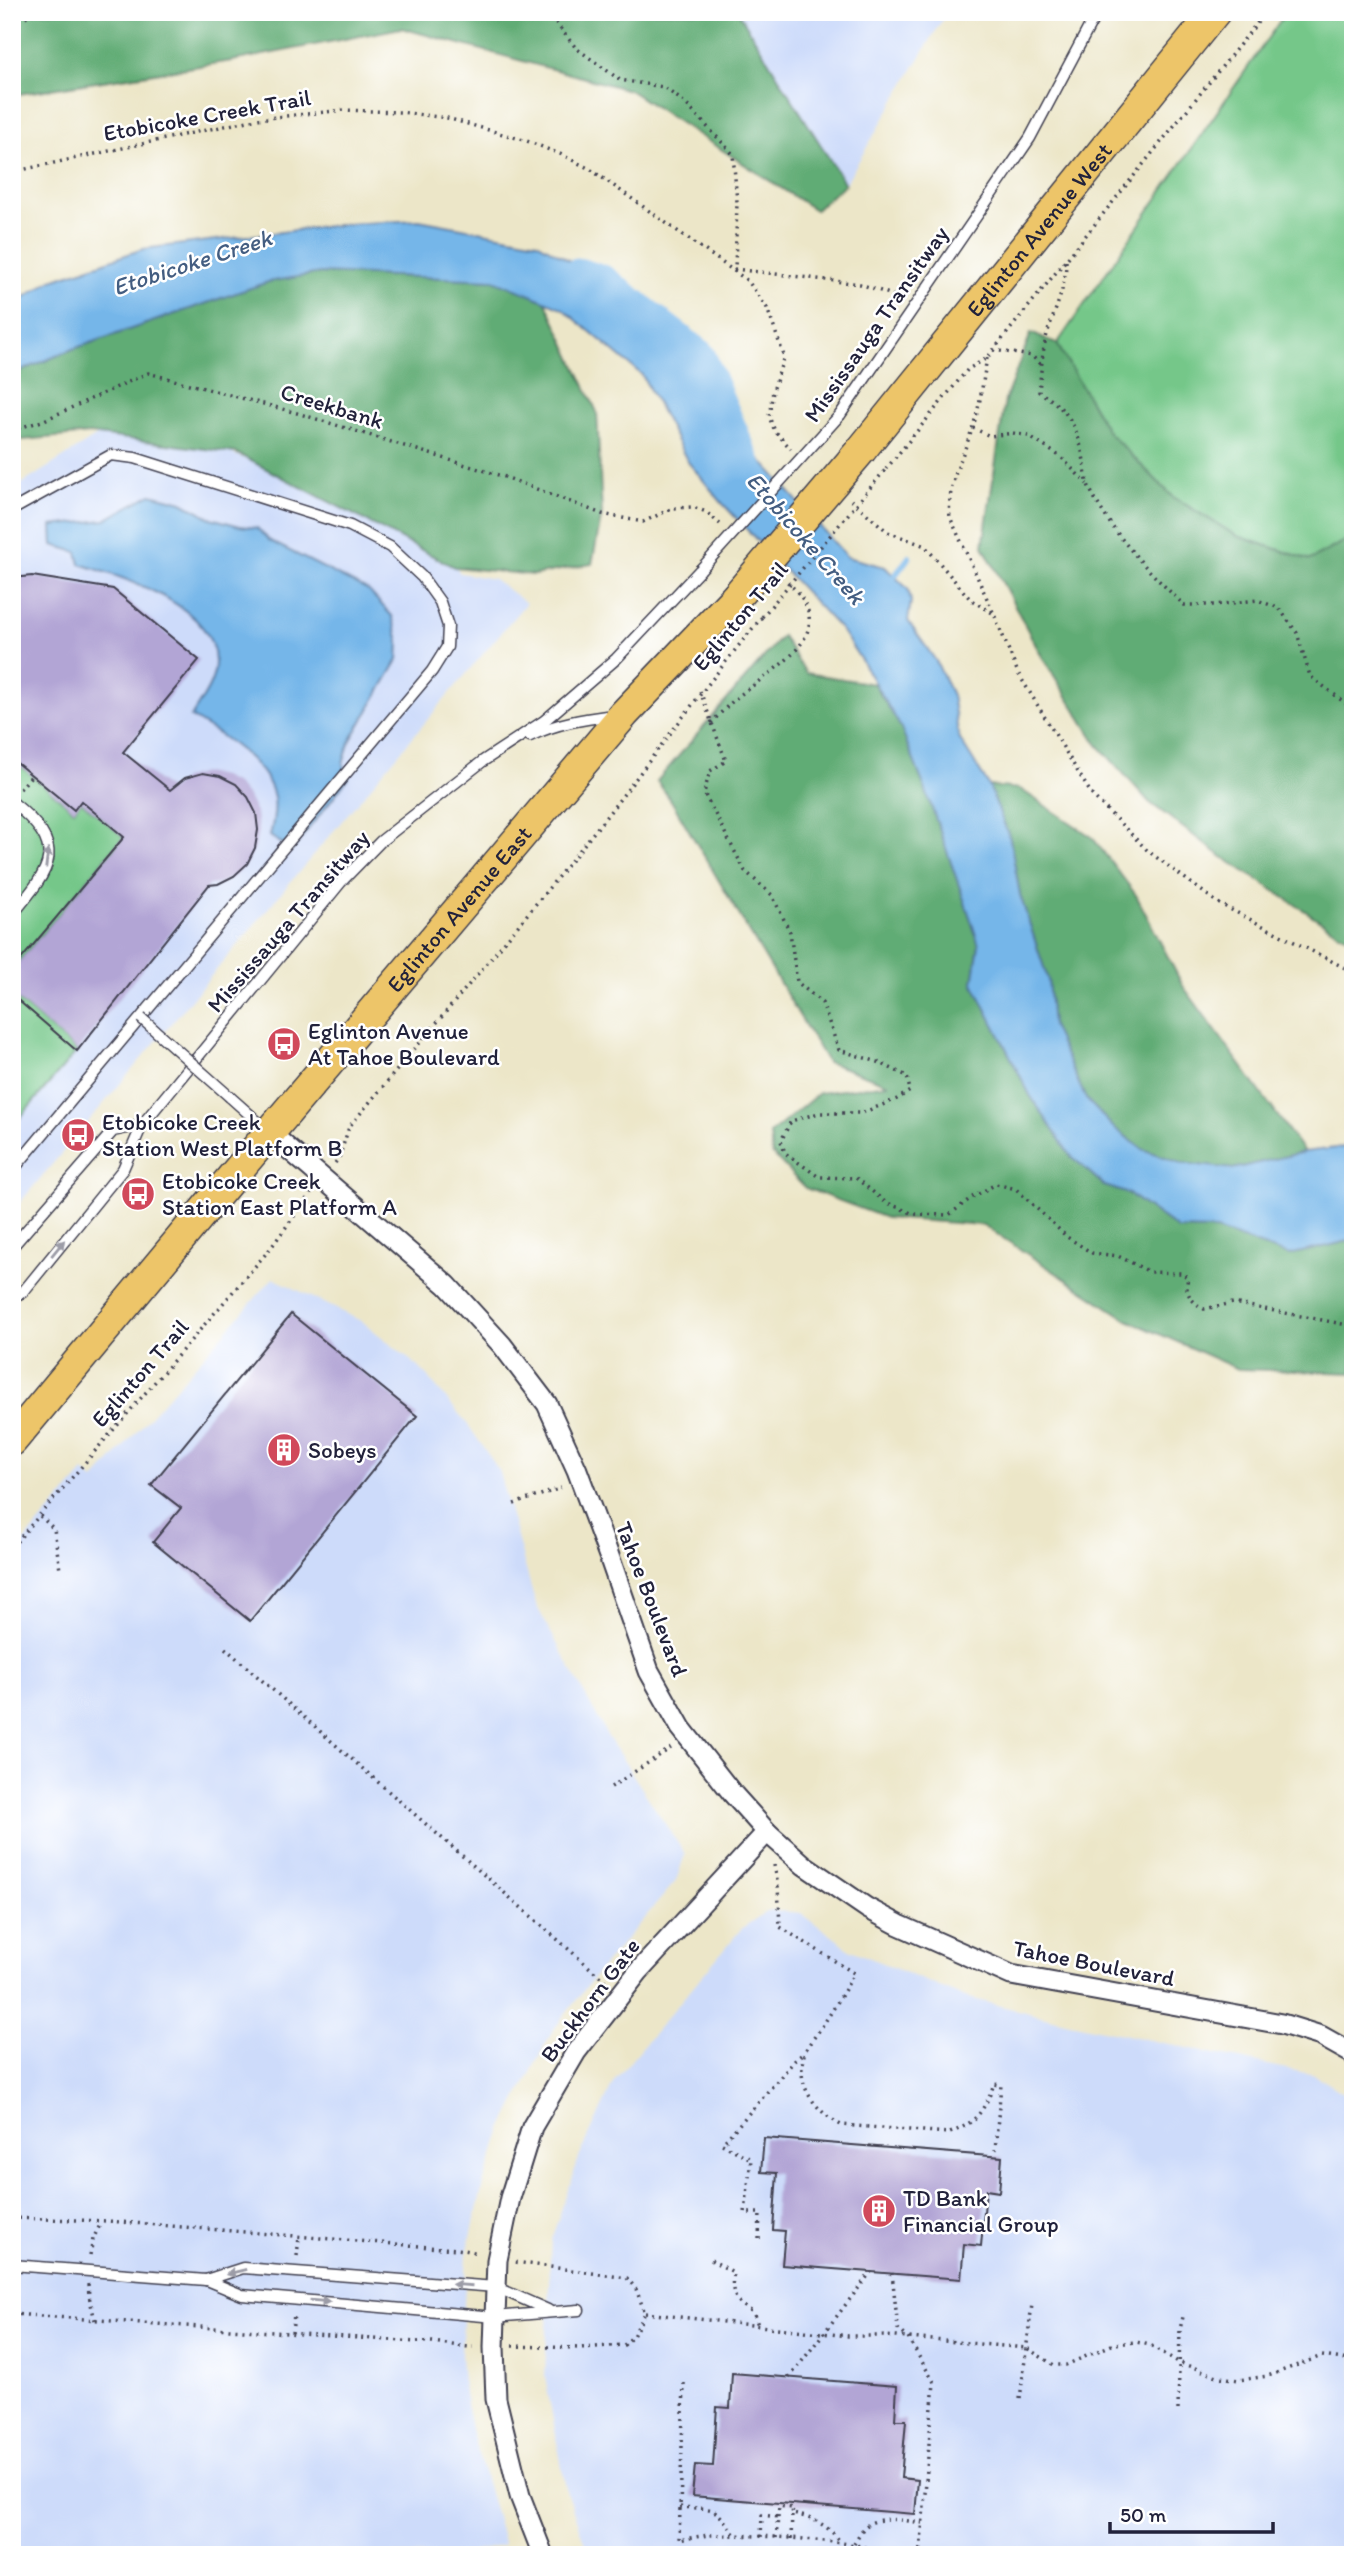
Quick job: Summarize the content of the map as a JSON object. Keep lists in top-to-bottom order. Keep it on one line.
{"streets":{"main road":["Eglinton Avenue West","Eglinton Avenue East"],"street":["Tahoe Boulevard","Buckhorn Gate"],"lane":["Mississauga Transitway"],"path":["Etobicoke Creek Trail","Creekbank","Eglinton Trail"]},"crossings":[["Eglinton Avenue West","Eglinton Avenue East"],["Mississauga Transitway","Eglinton Avenue East"],["Eglinton Avenue East","Tahoe Boulevard"],["Tahoe Boulevard","Buckhorn Gate"]],"water":["Etobicoke Creek"],"places":{"bus stop":["Eglinton Avenue At Tahoe Boulevard","Etobicoke Creek Station West Platform B","Etobicoke Creek Station East Platform A"],"building":["Sobeys","TD Bank Financial Group"]},"scale_bar":"50 m"}
